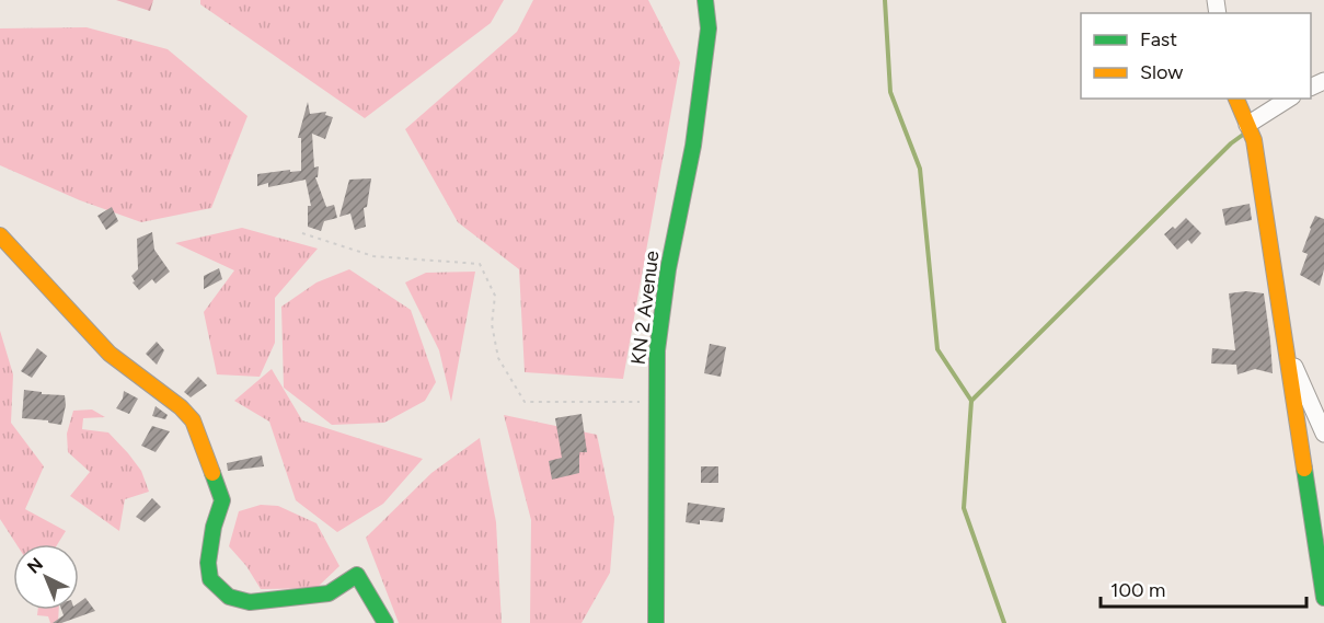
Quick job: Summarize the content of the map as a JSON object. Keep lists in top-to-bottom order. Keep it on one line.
{"streets":{"street":["KN 2 Avenue"]},"legend":["Fast","Slow"],"scale_bar":"100 m","north":"top left"}
